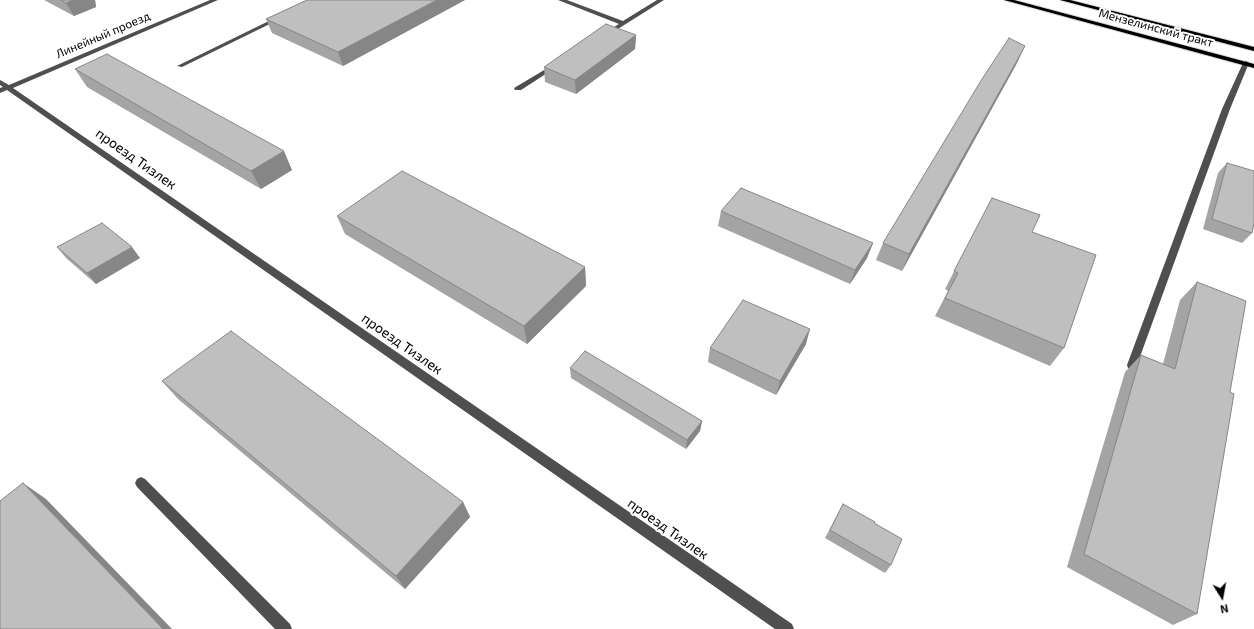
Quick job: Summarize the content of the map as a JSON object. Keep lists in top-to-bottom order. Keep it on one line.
{"streets":{"main road":["Мензелинский тракт"],"street":["Линейный проезд","проезд Тизлек"]},"crossings":[["Линейный проезд","проезд Тизлек"]],"north":"bottom"}
